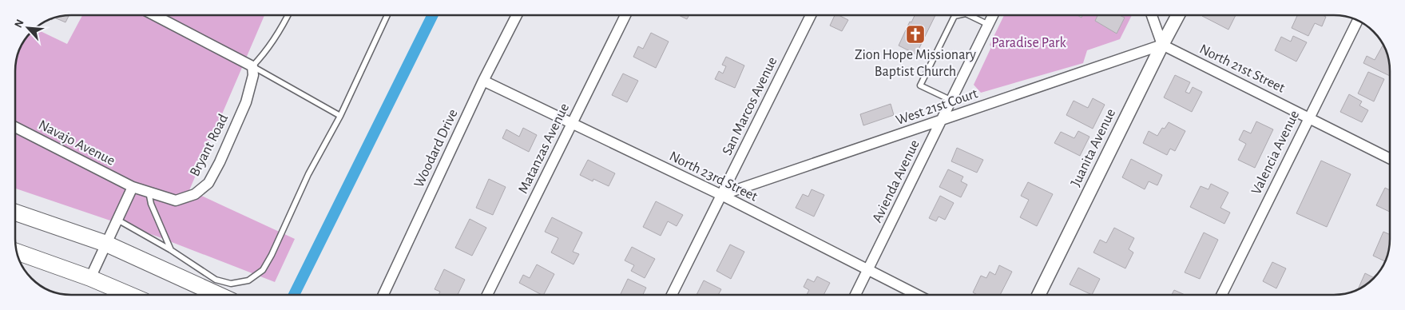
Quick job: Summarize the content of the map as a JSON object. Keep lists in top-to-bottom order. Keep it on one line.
{"streets":{"street":["North 21st Street","San Marcos Avenue","West 21st Court","Navajo Avenue","Bryant Road","Juanita Avenue","Woodard Drive","Matanzas Avenue","Valencia Avenue","North 23rd Street","Avienda Avenue"]},"crossings":[["North 21st Street","West 21st Court"],["North 21st Street","Juanita Avenue"],["North 21st Street","Valencia Avenue"],["San Marcos Avenue","West 21st Court"],["San Marcos Avenue","North 23rd Street"],["West 21st Court","Juanita Avenue"],["West 21st Court","North 23rd Street"],["West 21st Court","Avienda Avenue"],["Navajo Avenue","Bryant Road"],["Woodard Drive","North 23rd Street"],["Matanzas Avenue","North 23rd Street"],["North 23rd Street","Avienda Avenue"]],"parks":["Paradise Park"],"places":{"church":["Zion Hope Missionary Baptist Church"]},"north":"top left"}
